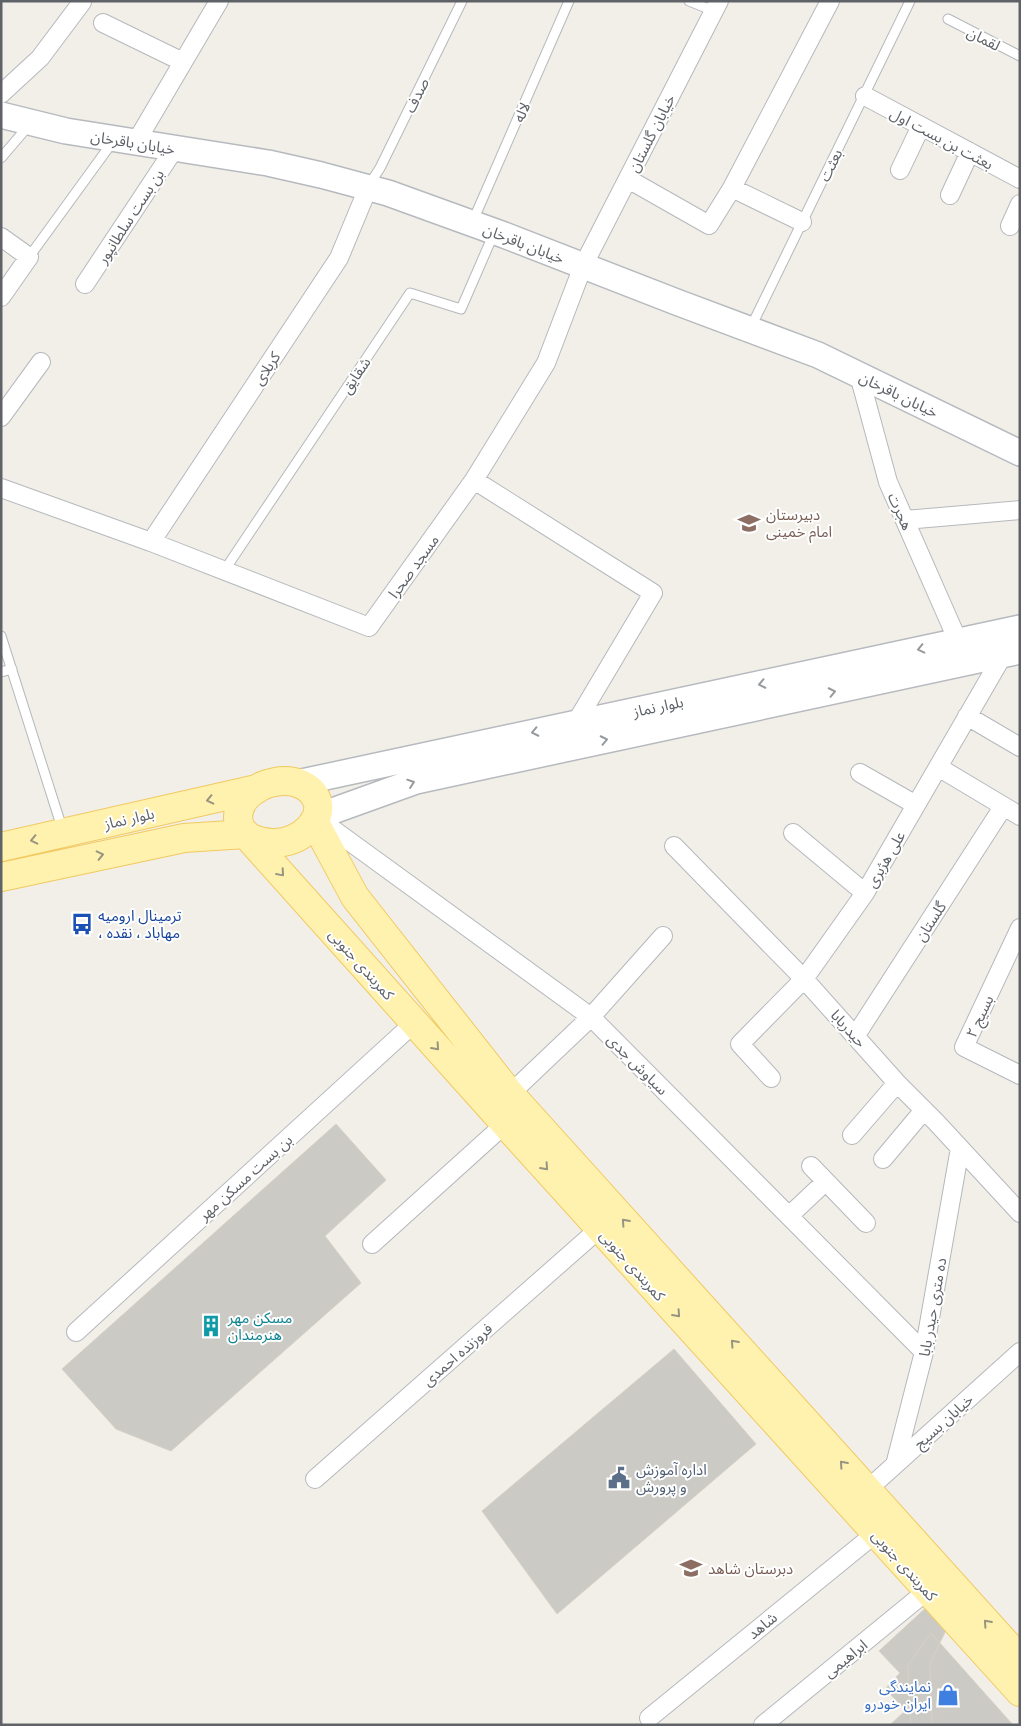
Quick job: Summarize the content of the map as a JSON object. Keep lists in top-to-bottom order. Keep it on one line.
{"streets":{"main road":["خیابان باقرخان","بلوار نماز","کمربندی جنوبی"],"street":["خیابان گلستان","بعثت بن بست اول","بن بست سلطانپور","کربلای","هجرت","مسجد صحرا","علی هژبری","گلستان","بسیج ۲","حیدربابا","سیاوش جدی","بن بست مسکن مهر","ده متری حیدر بابا","فروزنده احمدی","خیابان بسیج","شاهد","ابراهیمی"],"lane":["لقمان","صدف","لاله","بعثت","شقایق"]},"crossings":[["صدف","خیابان باقرخان"],["صدف","کربلای"],["لاله","خیابان باقرخان"],["لاله","شقایق"],["خیابان گلستان","خیابان باقرخان"],["خیابان گلستان","مسجد صحرا"],["بعثت بن بست اول","بعثت"],["خیابان باقرخان","بعثت"],["خیابان باقرخان","بن بست سلطانپور"],["خیابان باقرخان","کربلای"],["خیابان باقرخان","شقایق"],["خیابان باقرخان","هجرت"],["کربلای","مسجد صحرا"],["شقایق","مسجد صحرا"],["هجرت","بلوار نماز"],["بلوار نماز","علی هژبری"],["بلوار نماز","کمربندی جنوبی"],["بلوار نماز","سیاوش جدی"],["علی هژبری","حیدربابا"],["گلستان","حیدربابا"],["کمربندی جنوبی","سیاوش جدی"],["کمربندی جنوبی","بن بست مسکن مهر"],["کمربندی جنوبی","فروزنده احمدی"],["کمربندی جنوبی","خیابان بسیج"],["کمربندی جنوبی","شاهد"],["کمربندی جنوبی","ابراهیمی"],["حیدربابا","ده متری حیدر بابا"],["سیاوش جدی","ده متری حیدر بابا"],["ده متری حیدر بابا","خیابان بسیج"]],"places":{"school or university":["دبیرستان امام خمینی","دبرستان شاهد"],"bus stop":["ترمینال ارومیه ، مهاباد ، نقده"],"building":["مسکن مهر هنرمندان"],"public building":["اداره آموزش و پرورش"],"shop":["نمایندگی ایران خودرو"]}}
